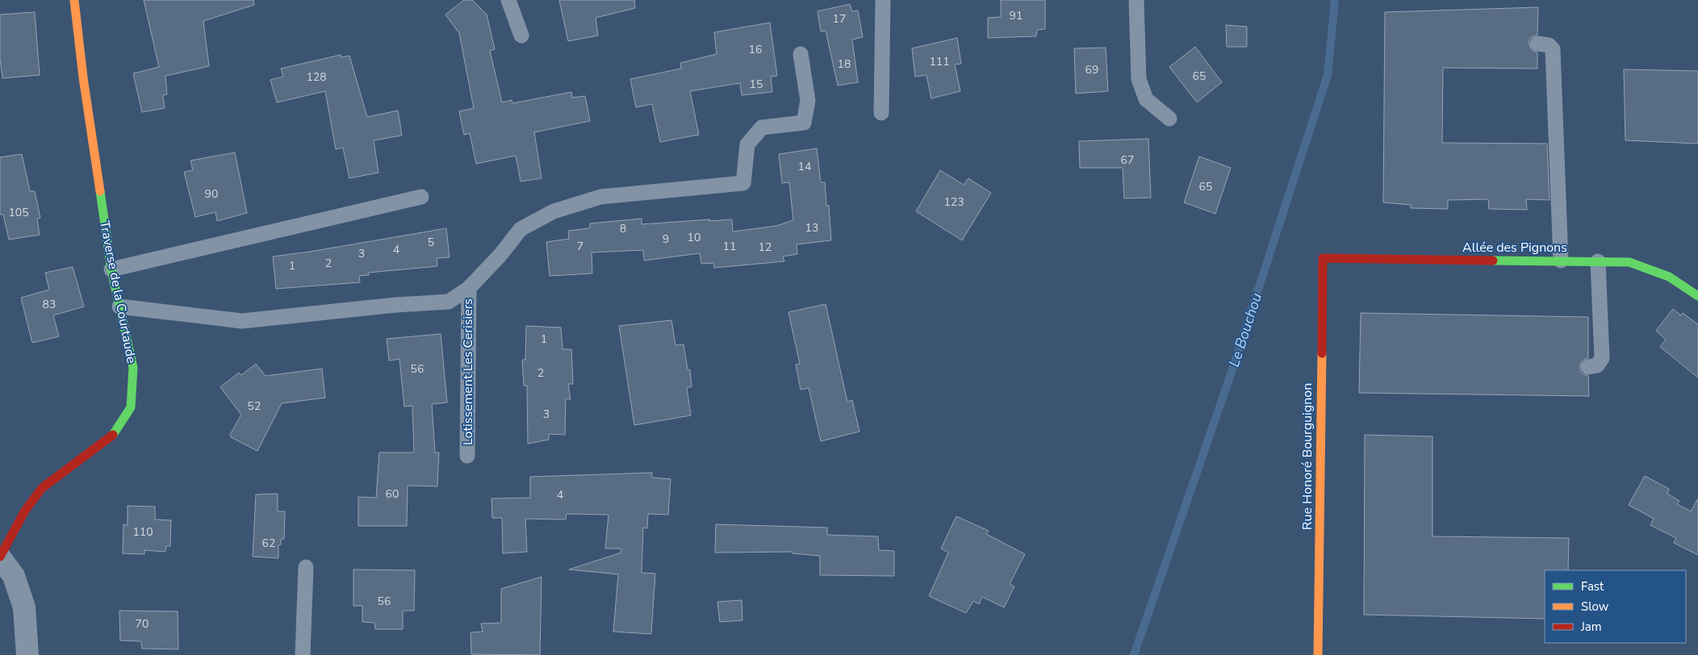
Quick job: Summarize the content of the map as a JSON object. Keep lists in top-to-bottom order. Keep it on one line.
{"streets":{"street":["Allée des Pignons","Traverse de la Courtaude","Rue Honoré Bourguignon"],"lane":["Lotissement Les Cerisiers"]},"crossings":[["Allée des Pignons","Rue Honoré Bourguignon"]],"water":["Le Bouchou"],"house_numbers":["91","17","16","111","18","69","65","128","15","67","14","65","90","123","105","13","8","10","9","5","7","11","12","4","3","2","1","83","1","56","2","52","3","60","4","110","62","56","70"],"legend":["Fast","Slow","Jam"]}
